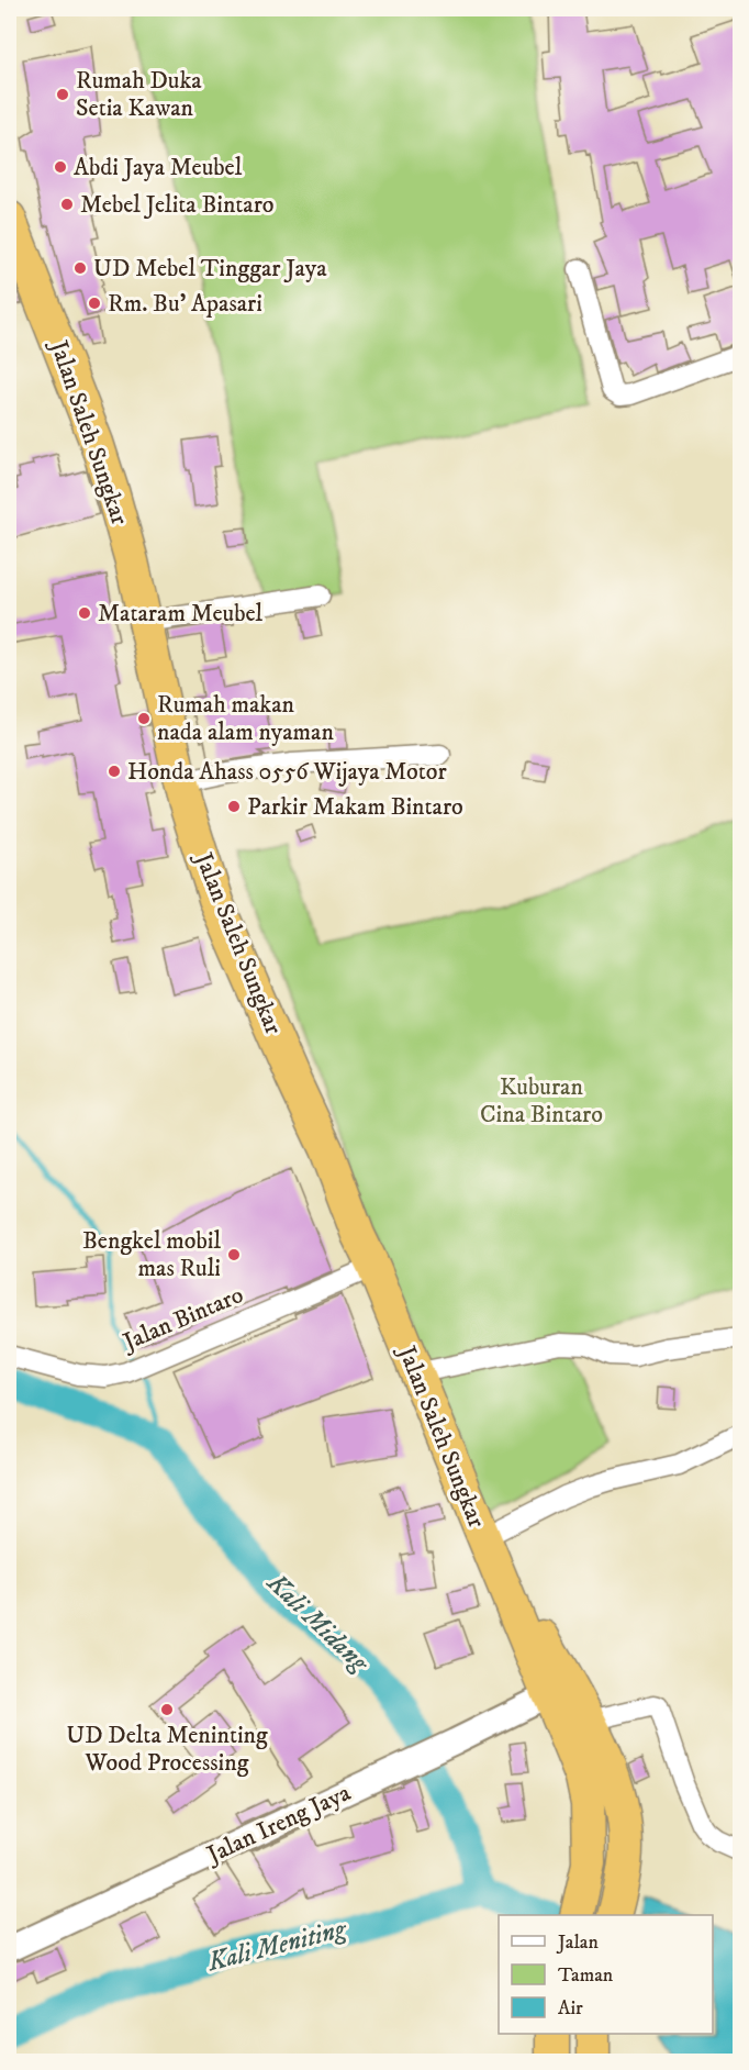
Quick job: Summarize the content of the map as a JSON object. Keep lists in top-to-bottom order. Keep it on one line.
{"streets":{"highway":["Jalan Saleh Sungkar"],"street":["Jalan Bintaro","Jalan Ireng Jaya"]},"crossings":[["Jalan Saleh Sungkar","Jalan Bintaro"],["Jalan Saleh Sungkar","Jalan Ireng Jaya"]],"water":["Kali Midang","Kali Meniting"],"parks":["Kuburan Cina Bintaro"],"places":["Rumah Duka Setia Kawan","Abdi Jaya Meubel","Mebel Jelita Bintaro","UD Mebel Tinggar Jaya","Rm. Bu' Apasari","Mataram Meubel","Rumah makan nada alam nyaman","Honda Ahass 0556 Wijaya Motor","Parkir Makam Bintaro","Bengkel mobil mas Ruli","UD Delta Meninting Wood Processing"],"legend":["Jalan","Taman","Air"]}
